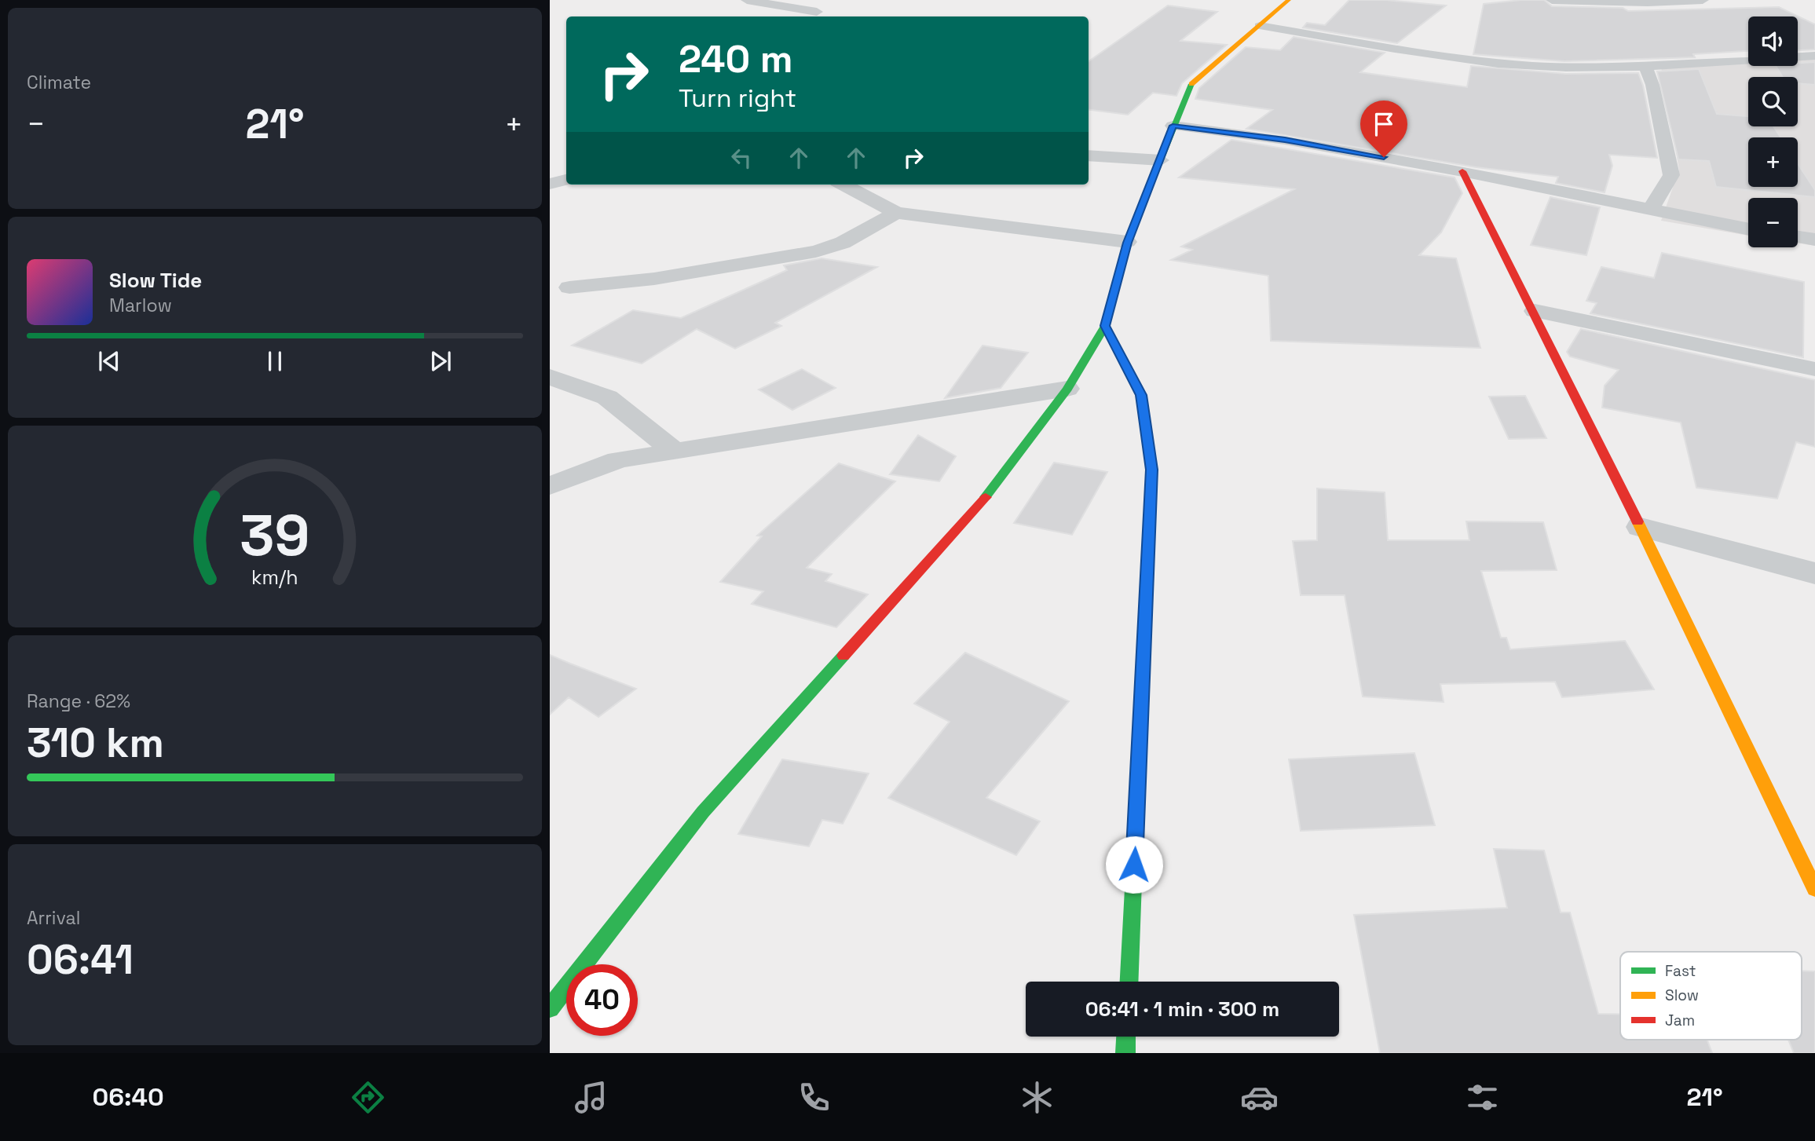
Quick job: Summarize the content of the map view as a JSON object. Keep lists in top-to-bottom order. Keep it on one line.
{"legend":["Fast","Slow","Jam"],"page":{"tile":["Climate",["Range · 62%","310 km"],["Arrival","06:41"]],"map_buttons":["+","−"],"turn":["240 m","Turn right"],"heat":["−","21°","+"],"song":["Slow Tide","Marlow"],"limit":"40","trip":"06:41 · 1 min · 300 m","tabs":["06:40","21°"],"gauge":["39","km/h"]}}
